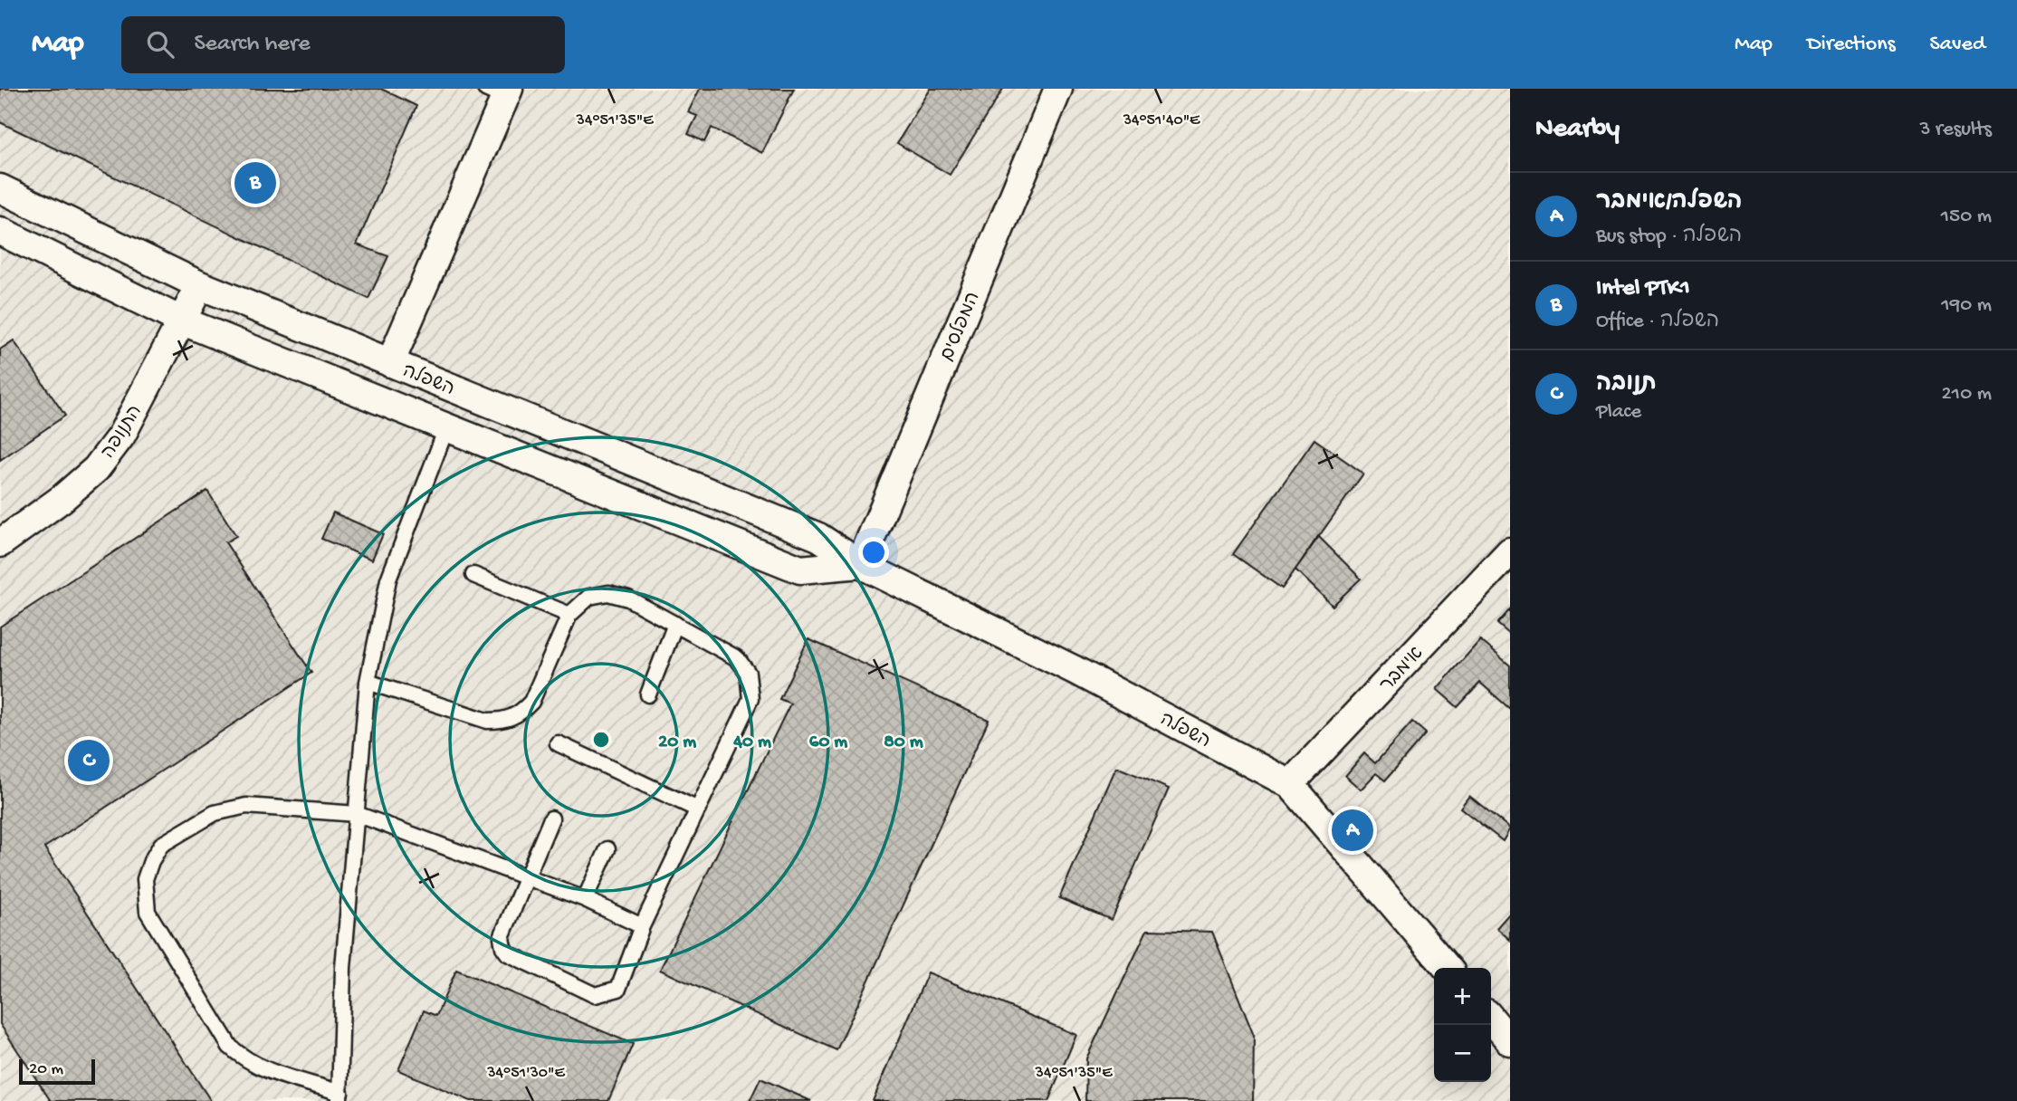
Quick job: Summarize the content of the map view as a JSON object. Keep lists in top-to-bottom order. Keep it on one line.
{"streets":{"street":["המפלסים","השפלה","התנופה","אימבר"]},"crossings":[["המפלסים","השפלה"],["השפלה","התנופה"],["השפלה","אימבר"]],"scale_bar":"20 m","page":{"header":"Map","search":"Search here","nav":["Map","Directions","Saved"],"heading":["Nearby","3 results"],"pins":["B","C","A"],"list":[{"mark":"A","name":"השפלה/אימבר","note":"Bus stop · השפלה","value":"150 m"},{"mark":"B","name":"Intel PTK1","note":"Office · השפלה","value":"190 m"},{"mark":"C","name":"תנובה","note":"Place","value":"210 m"}],"map_buttons":["+","−"],"scale":"20 m"},"coordinates":["34°51'35\"E","34°51'40\"E","34°51'30\"E"],"rings":["20 m","40 m","60 m","80 m"]}
